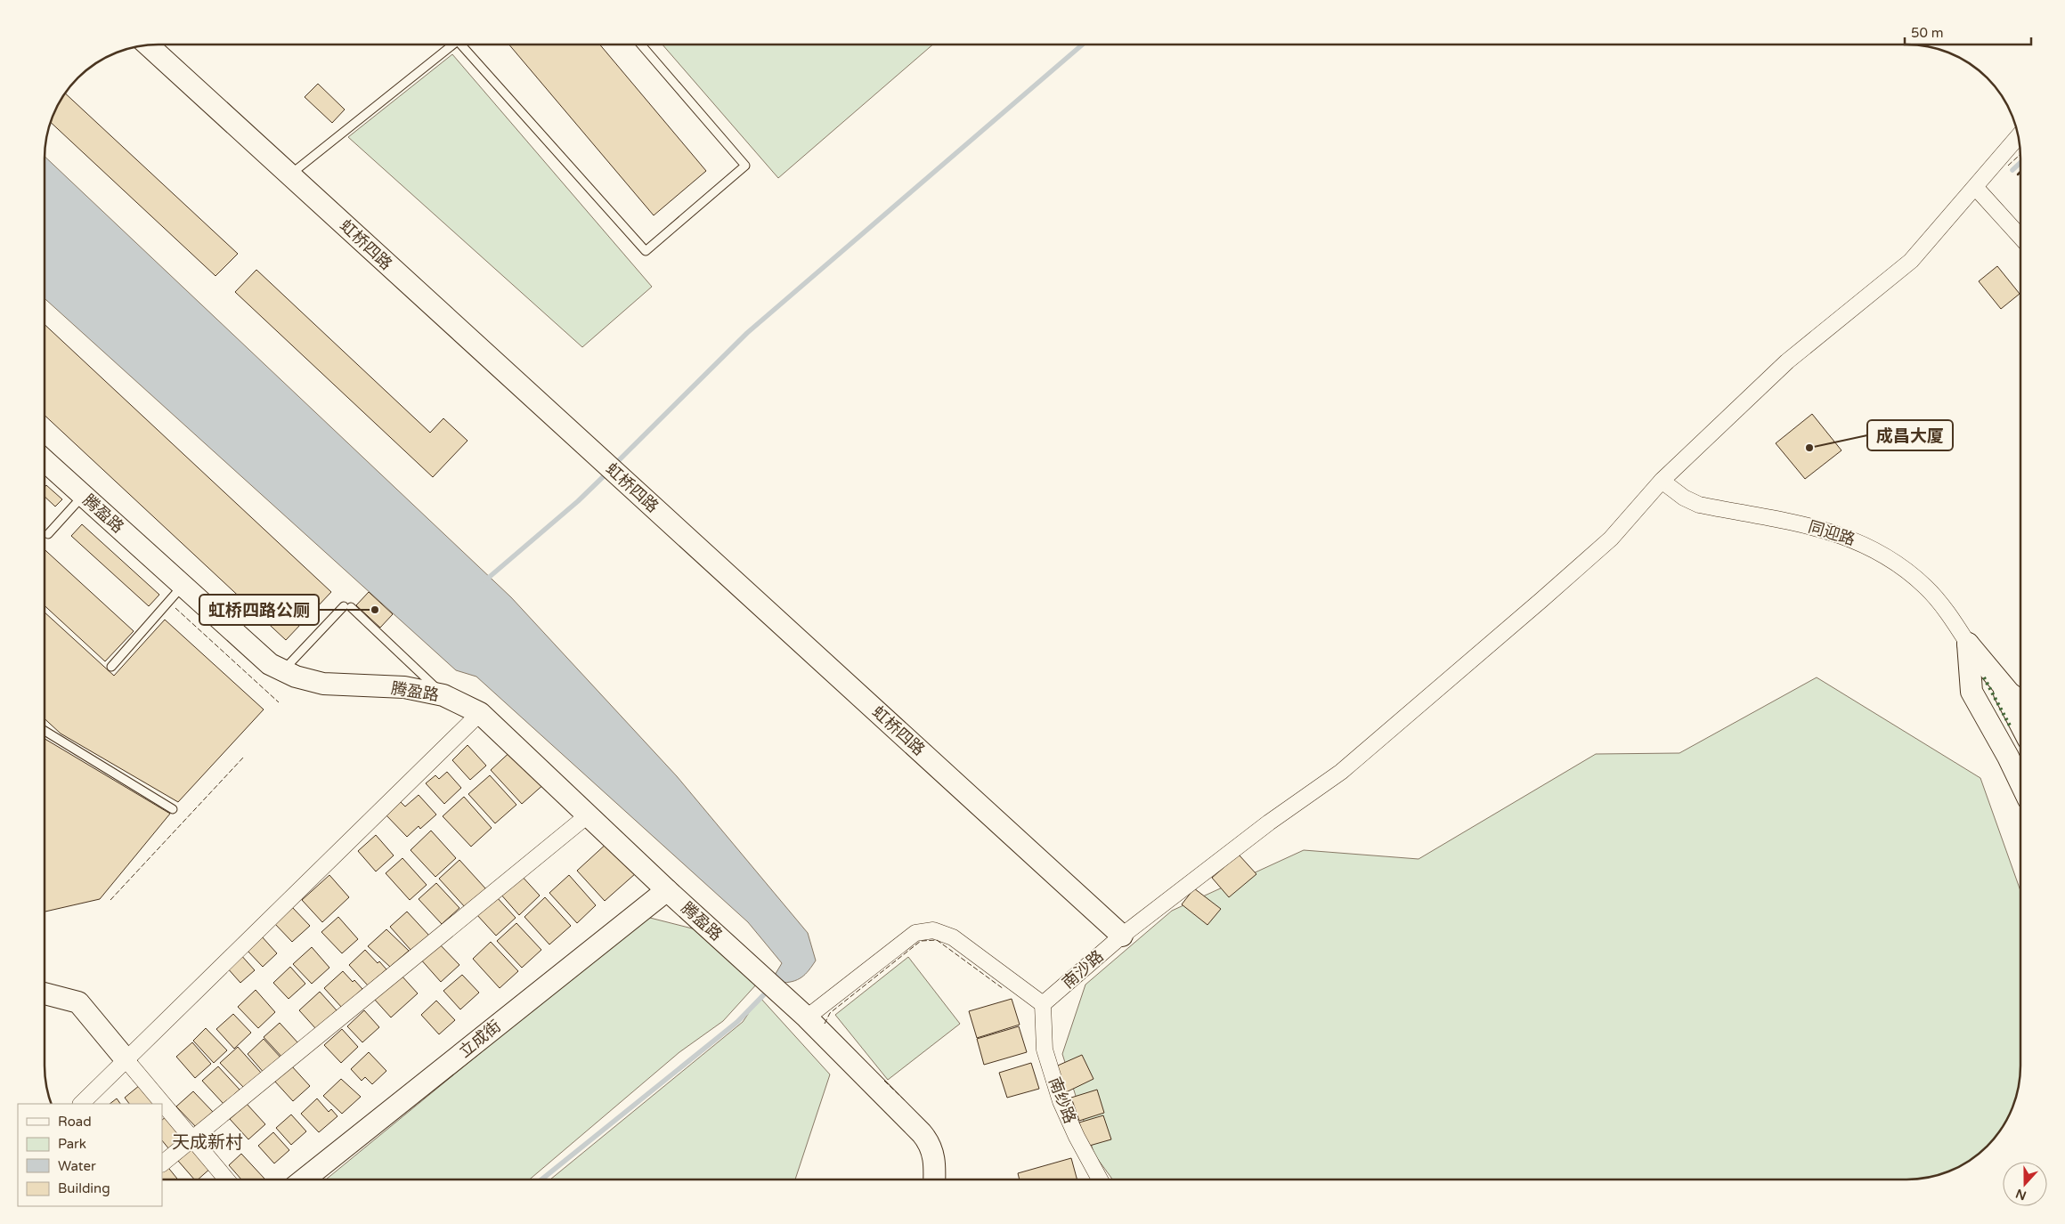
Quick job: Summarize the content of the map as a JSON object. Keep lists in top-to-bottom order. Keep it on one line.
{"streets":{"street":["虹桥四路","腾盈路","同迎路","南沙路","立成街","南纱路"]},"crossings":[["虹桥四路","南沙路"],["腾盈路","立成街"],["同迎路","南沙路"],["南沙路","南纱路"]],"districts":["天成新村"],"places":["成昌大厦","虹桥四路公厕"],"legend":["Road","Park","Water","Building"],"scale_bar":"50 m","north":"bottom"}
